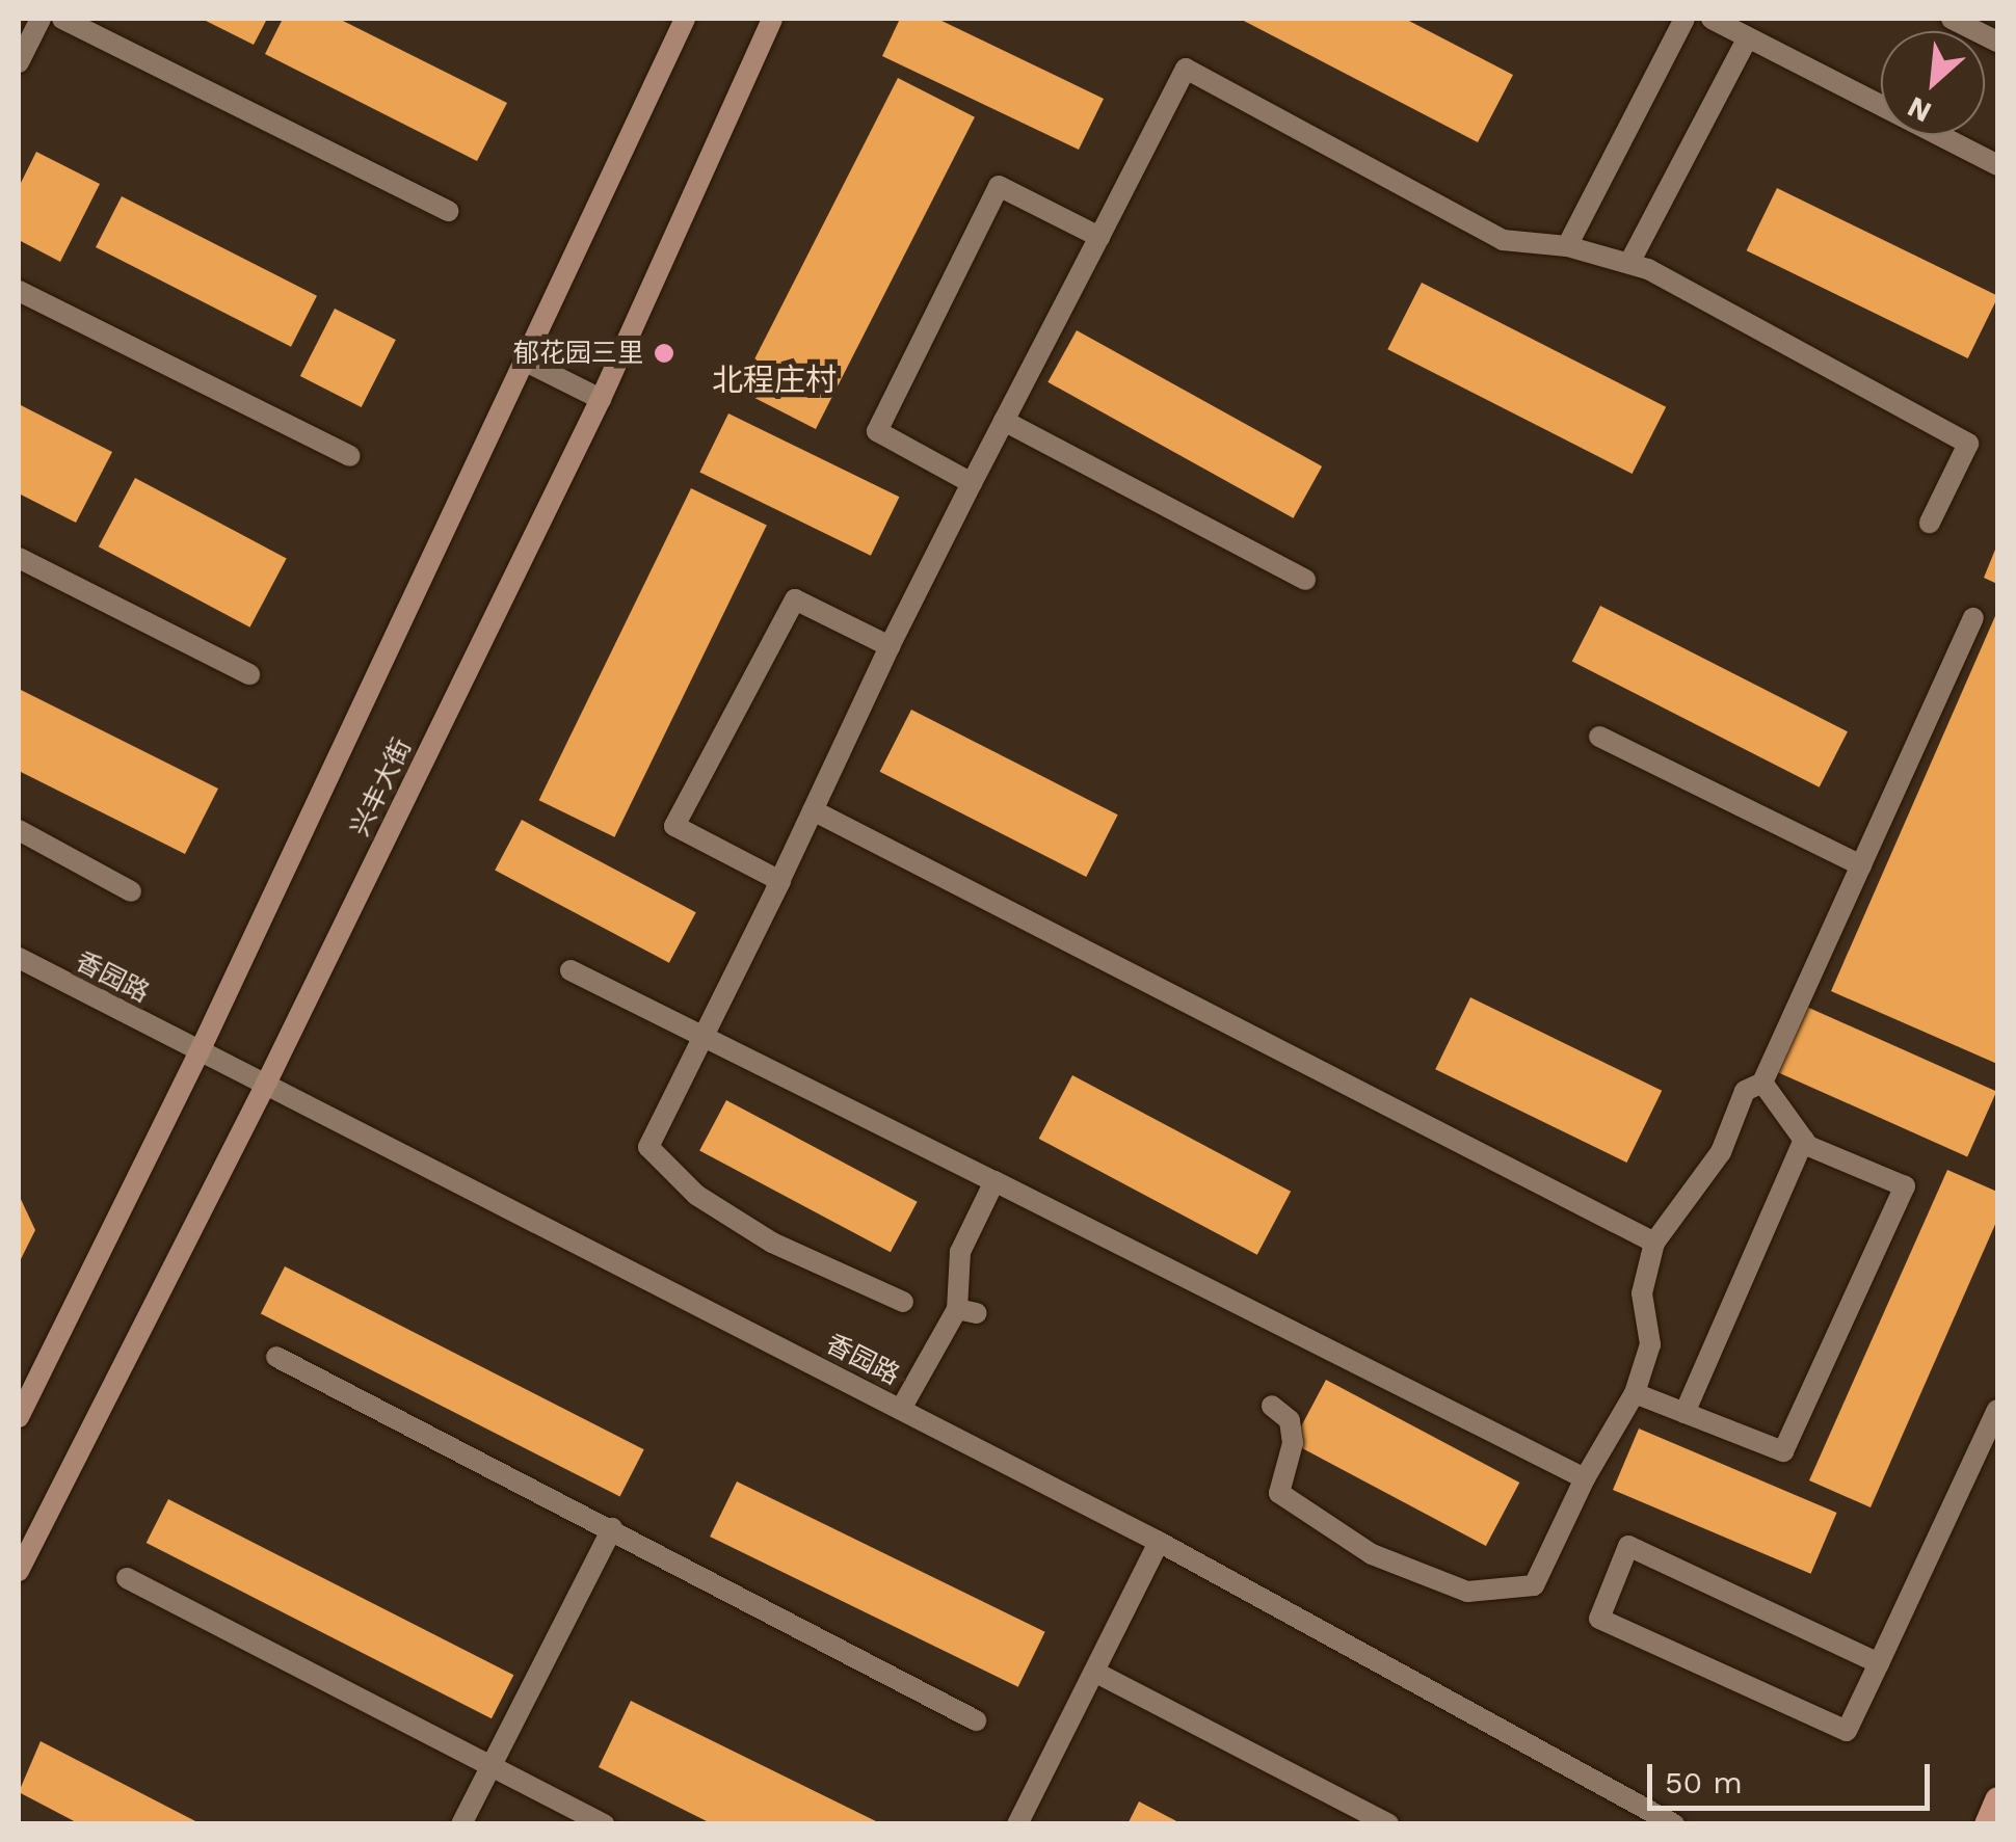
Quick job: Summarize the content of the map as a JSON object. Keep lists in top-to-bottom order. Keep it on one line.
{"streets":{"main road":["兴丰大街"],"street":["香园路"]},"crossings":[["兴丰大街","香园路"]],"districts":["北程庄村"],"places":["郁花园三里"],"scale_bar":"50 m","north":"bottom left"}
